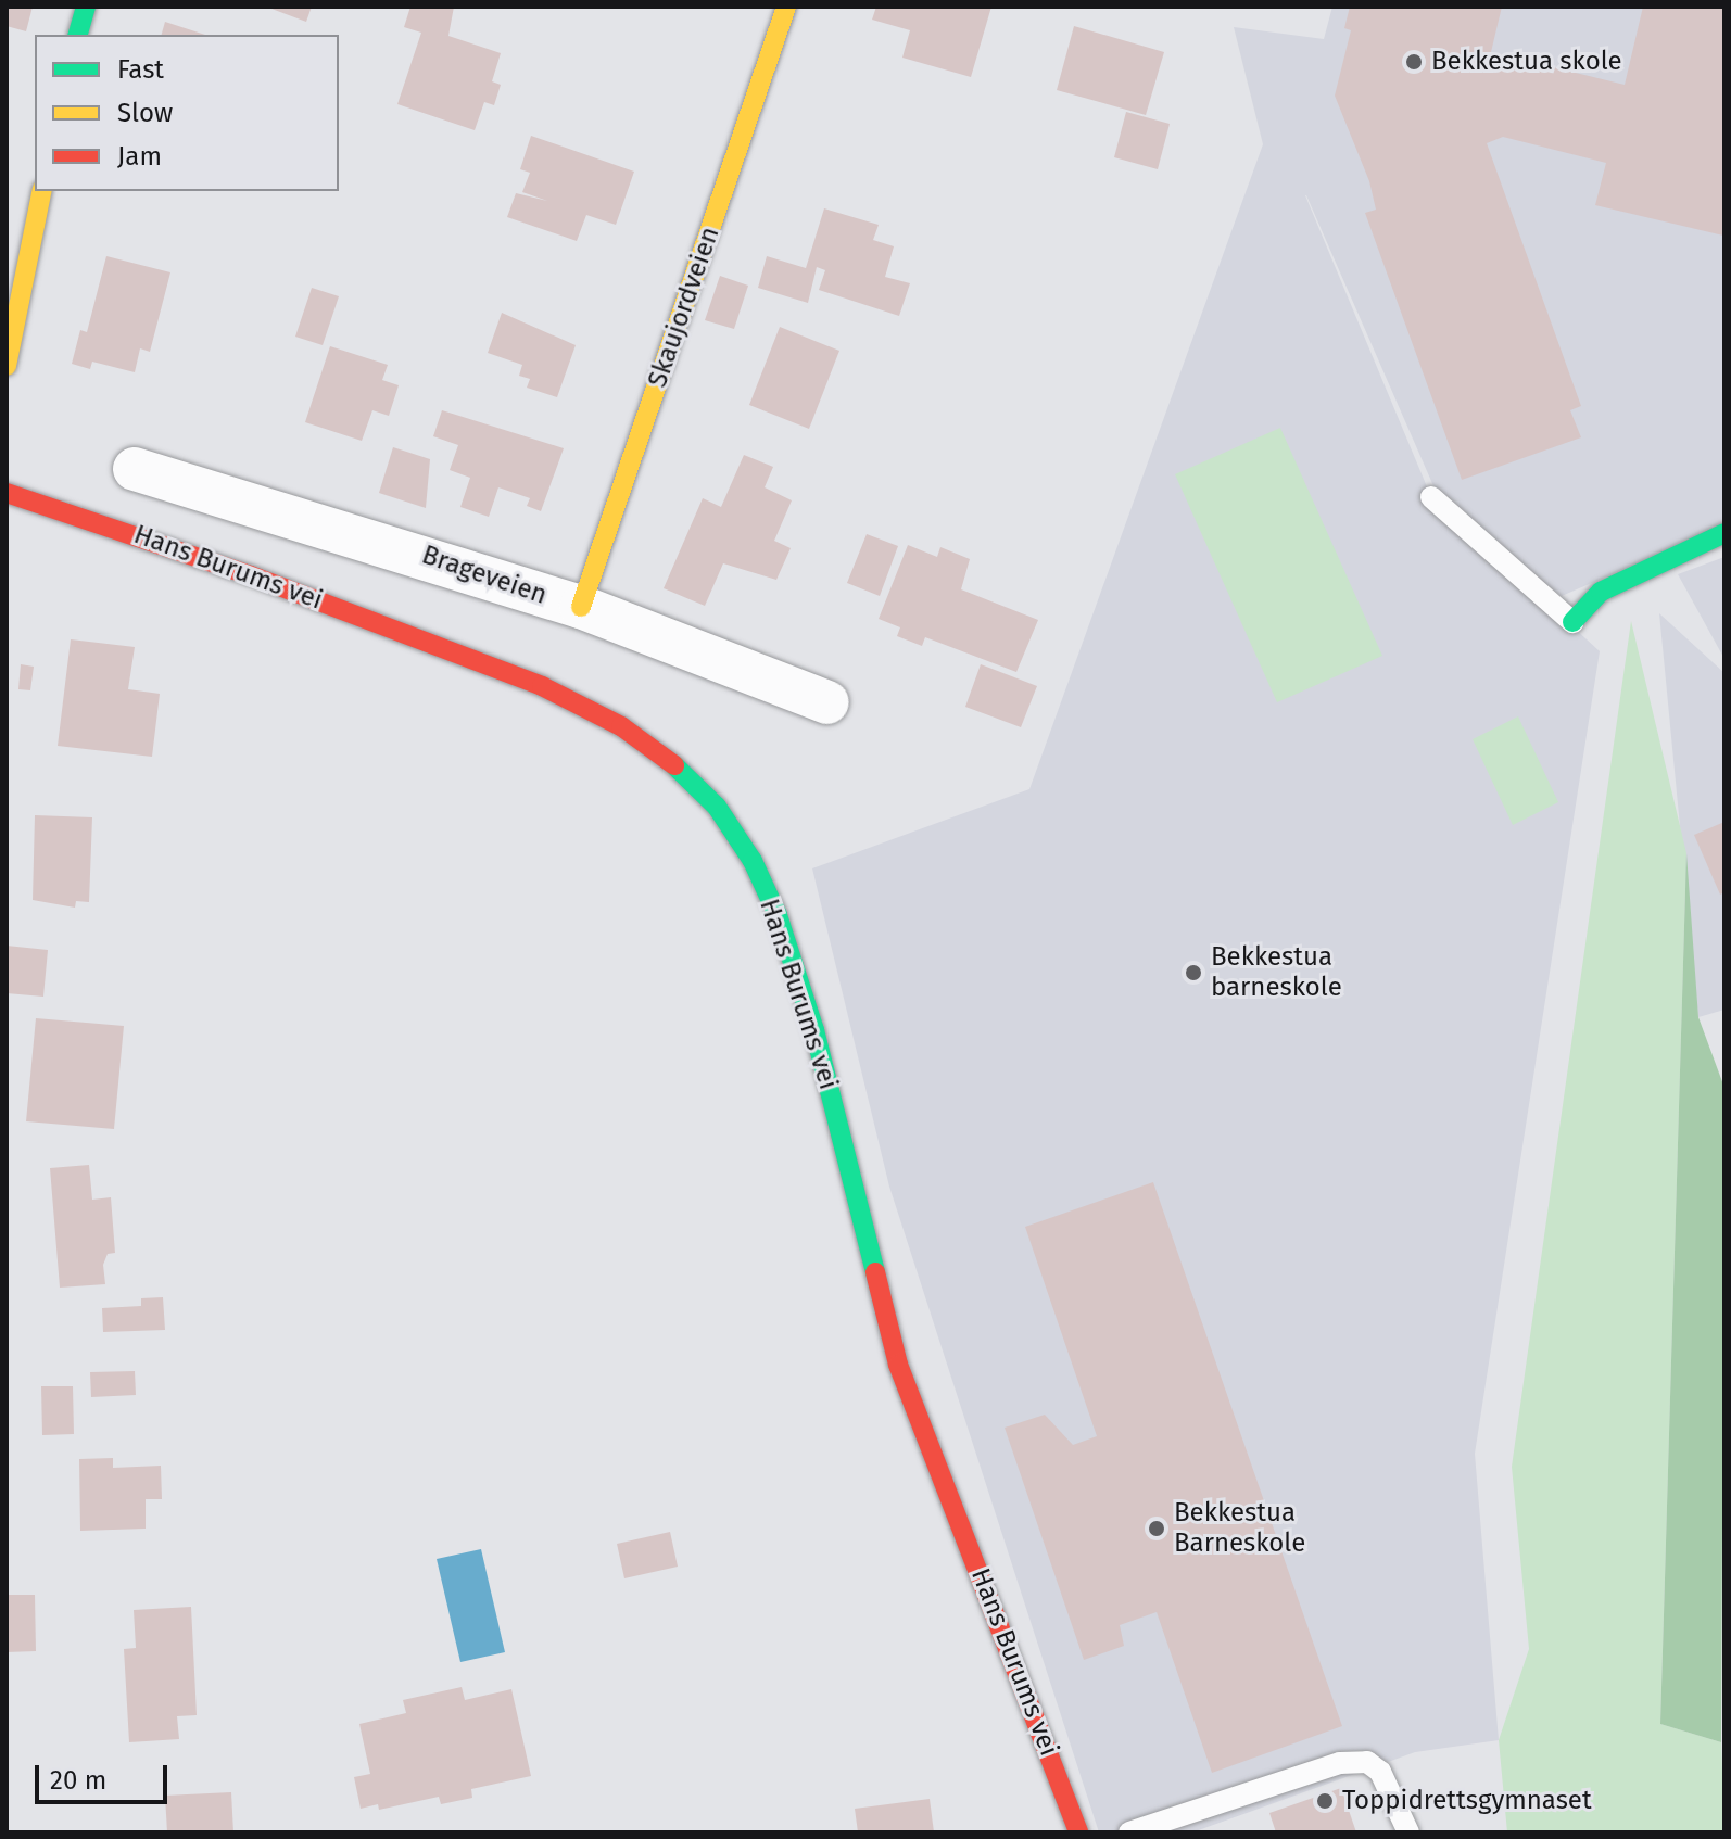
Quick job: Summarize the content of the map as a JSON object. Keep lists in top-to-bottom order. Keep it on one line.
{"streets":{"street":["Skaujordveien","Hans Burums vei","Brageveien"]},"crossings":[["Skaujordveien","Brageveien"]],"places":["Bekkestua skole","Bekkestua barneskole","Bekkestua Barneskole","Toppidrettsgymnaset"],"legend":["Fast","Slow","Jam"],"scale_bar":"20 m"}
